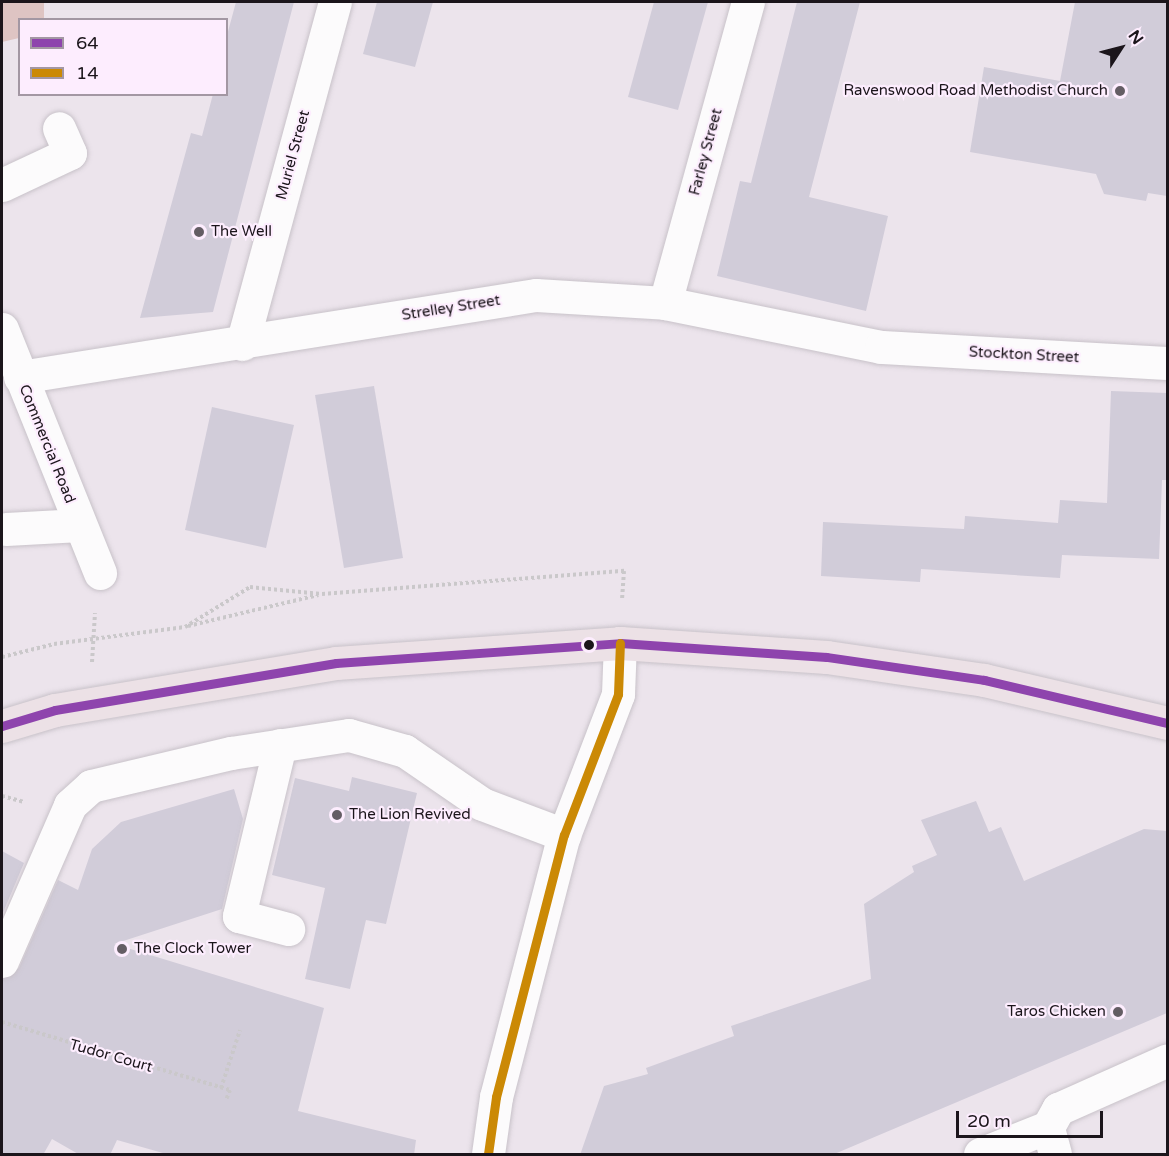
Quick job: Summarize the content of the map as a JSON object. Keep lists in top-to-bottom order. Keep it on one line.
{"streets":{"street":["Farley Street","Muriel Street","Strelley Street","Stockton Street","Commercial Road"],"path":["Tudor Court"]},"crossings":[["Farley Street","Strelley Street"],["Muriel Street","Strelley Street"],["Strelley Street","Stockton Street"],["Strelley Street","Commercial Road"]],"places":["Ravenswood Road Methodist Church","The Well","The Lion Revived","The Clock Tower","Taros Chicken"],"lines":["transit line 64","transit line 14"],"legend":["64","14"],"scale_bar":"20 m","north":"top right"}
